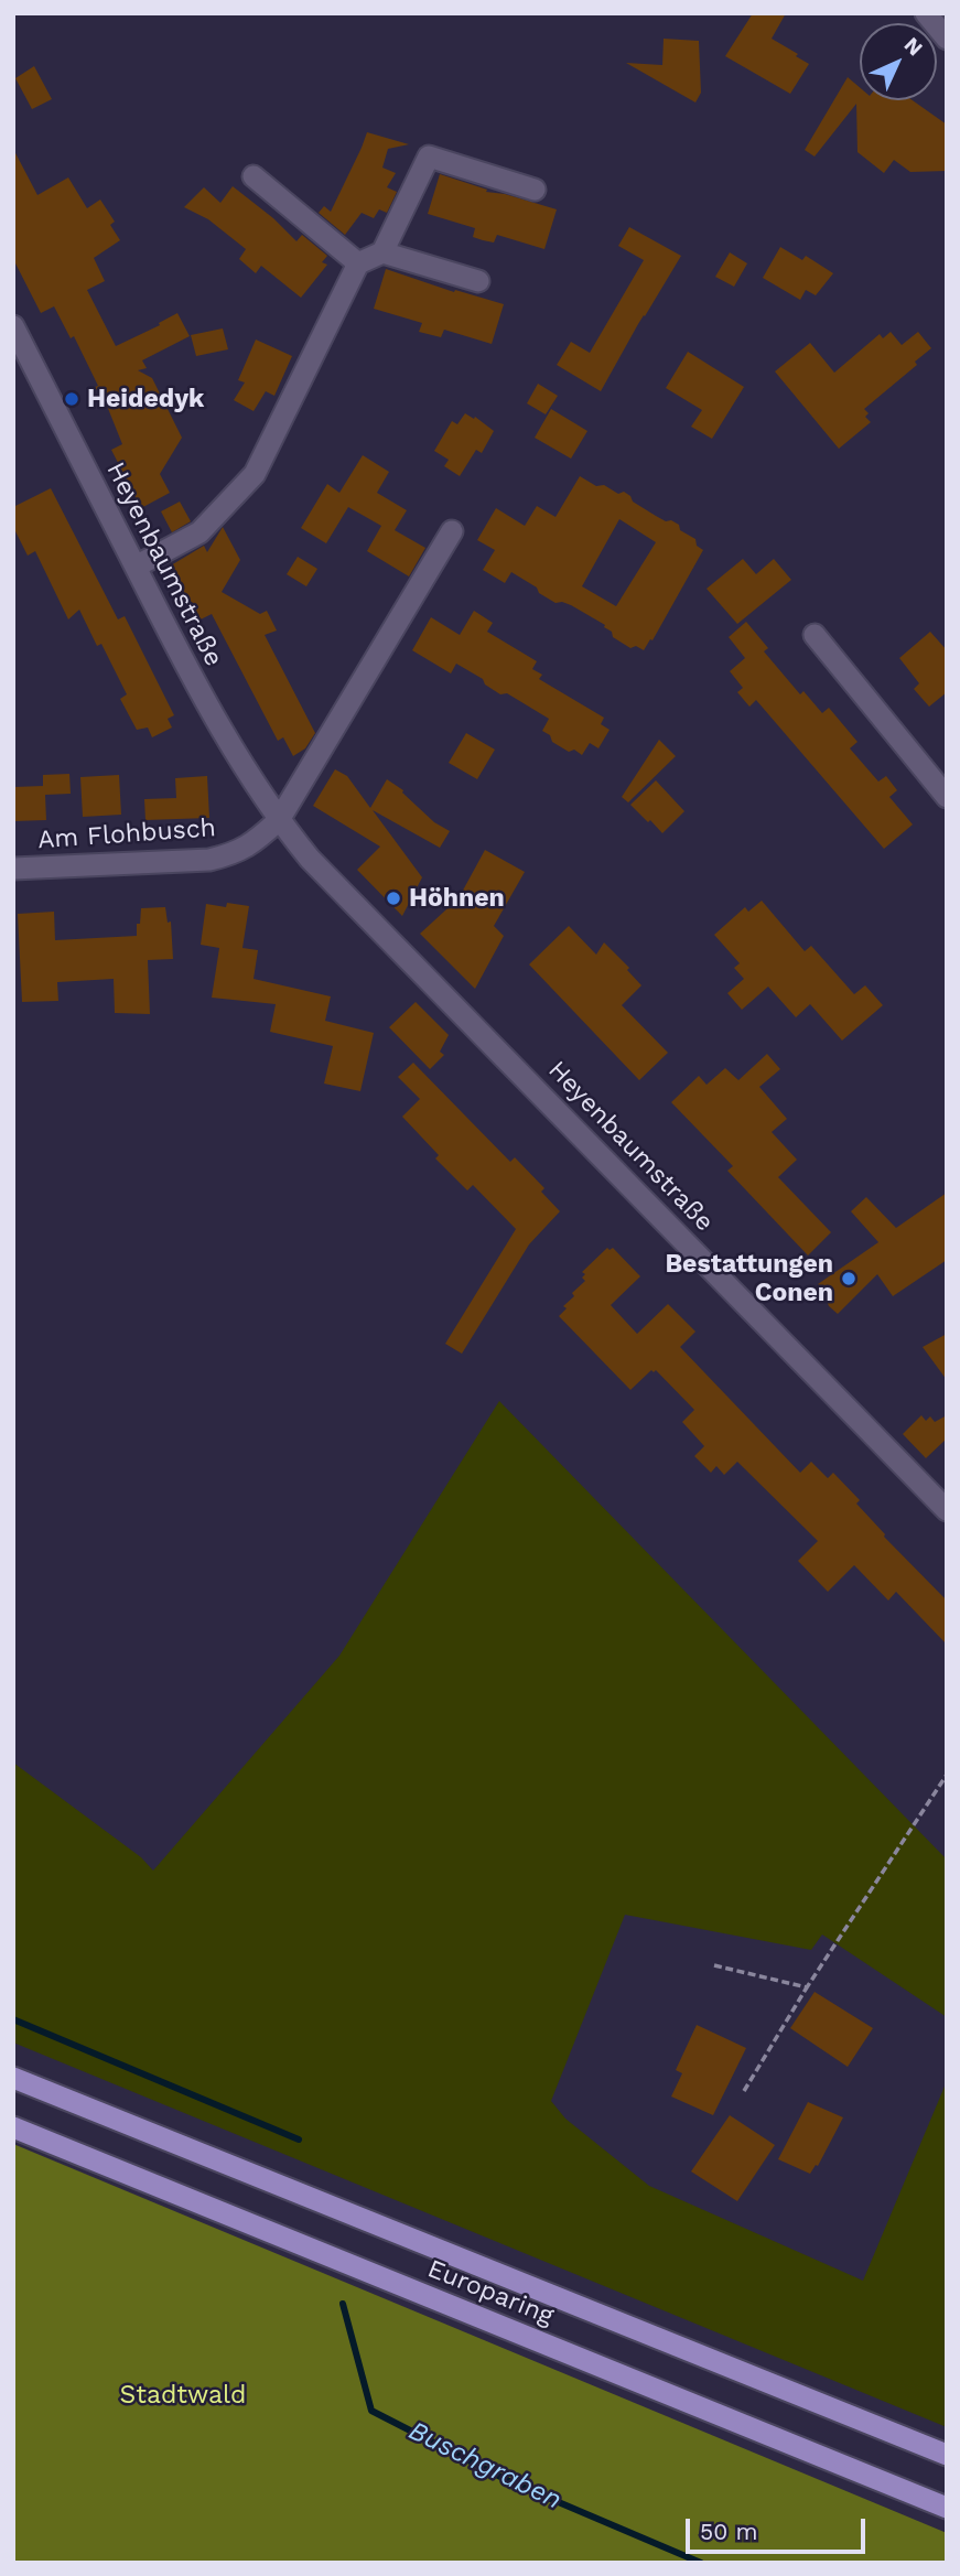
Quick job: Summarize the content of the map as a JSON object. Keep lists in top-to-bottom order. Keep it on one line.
{"streets":{"main road":["Europaring"],"street":["Heyenbaumstraße","Am Flohbusch"]},"crossings":[["Heyenbaumstraße","Am Flohbusch"]],"water":["Buschgraben"],"parks":["Stadtwald"],"places":["Heidedyk","Höhnen","Bestattungen Conen"],"scale_bar":"50 m","north":"top right"}
